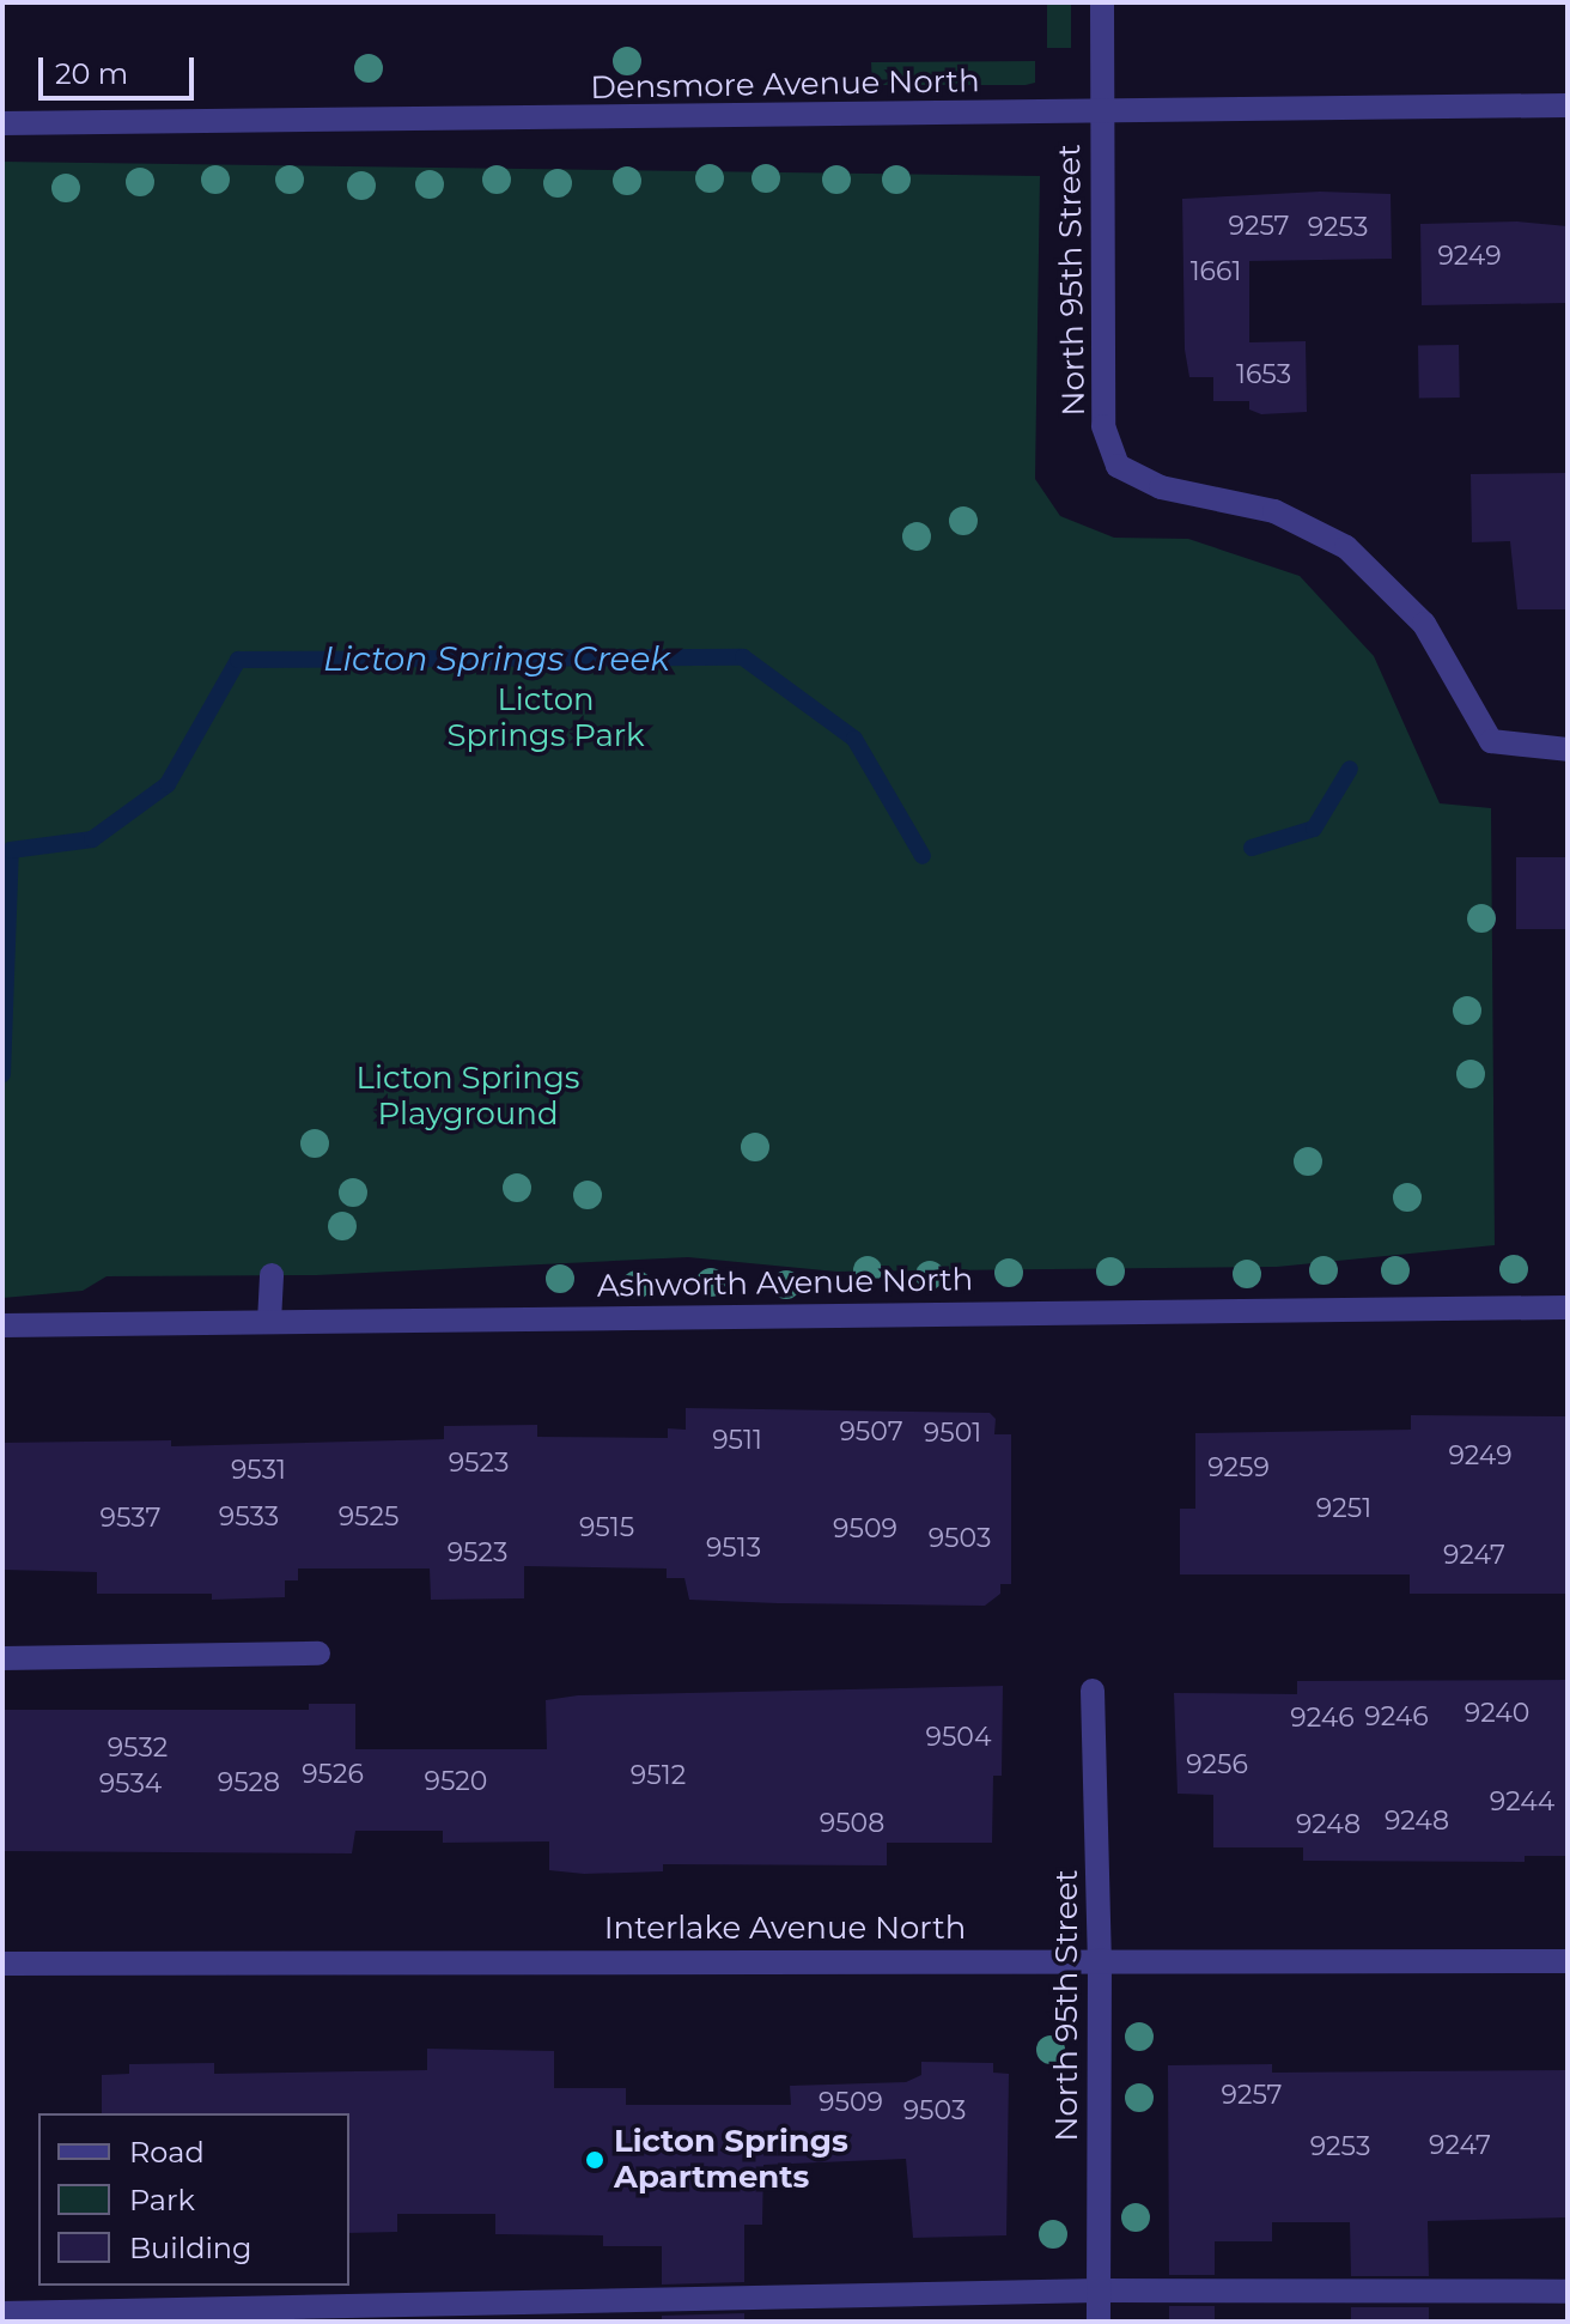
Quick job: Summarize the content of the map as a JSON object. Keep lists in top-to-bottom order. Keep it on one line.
{"streets":{"street":["Densmore Avenue North","North 95th Street","Ashworth Avenue North","Interlake Avenue North"]},"crossings":[["Densmore Avenue North","North 95th Street"],["North 95th Street","Interlake Avenue North"]],"water":["Licton Springs Creek"],"parks":["Licton Springs Park","Licton Springs Playground"],"places":["Licton Springs Apartments"],"house_numbers":["9257","9253","9249","1661","1653","9507","9501","9511","9249","9523","9259","9531","9251","9533","9525","9537","9515","9509","9503","9513","9523","9247","9240","9246","9246","9504","9532","9256","9526","9512","9520","9528","9534","9244","9248","9508","9248","9257","9509","9503","9247","9253"],"legend":["Road","Park","Building"],"scale_bar":"20 m"}
